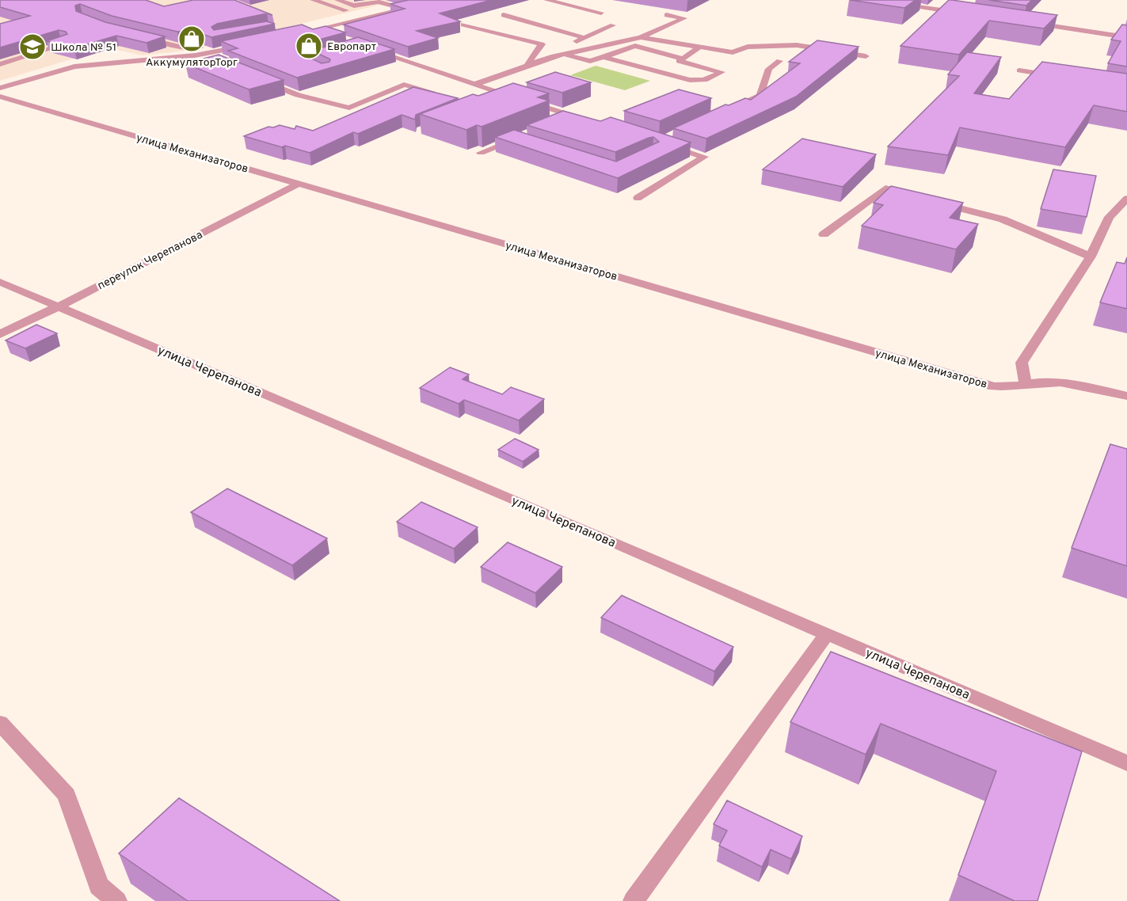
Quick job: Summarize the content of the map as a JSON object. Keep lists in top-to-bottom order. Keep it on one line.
{"streets":{"street":["улица Механизаторов","переулок Черепанова","улица Черепанова"]},"crossings":[["улица Механизаторов","переулок Черепанова"],["переулок Черепанова","улица Черепанова"]],"places":{"shop":["АккумуляторТорг","Европарт"],"school or university":["Школа № 51"]}}
